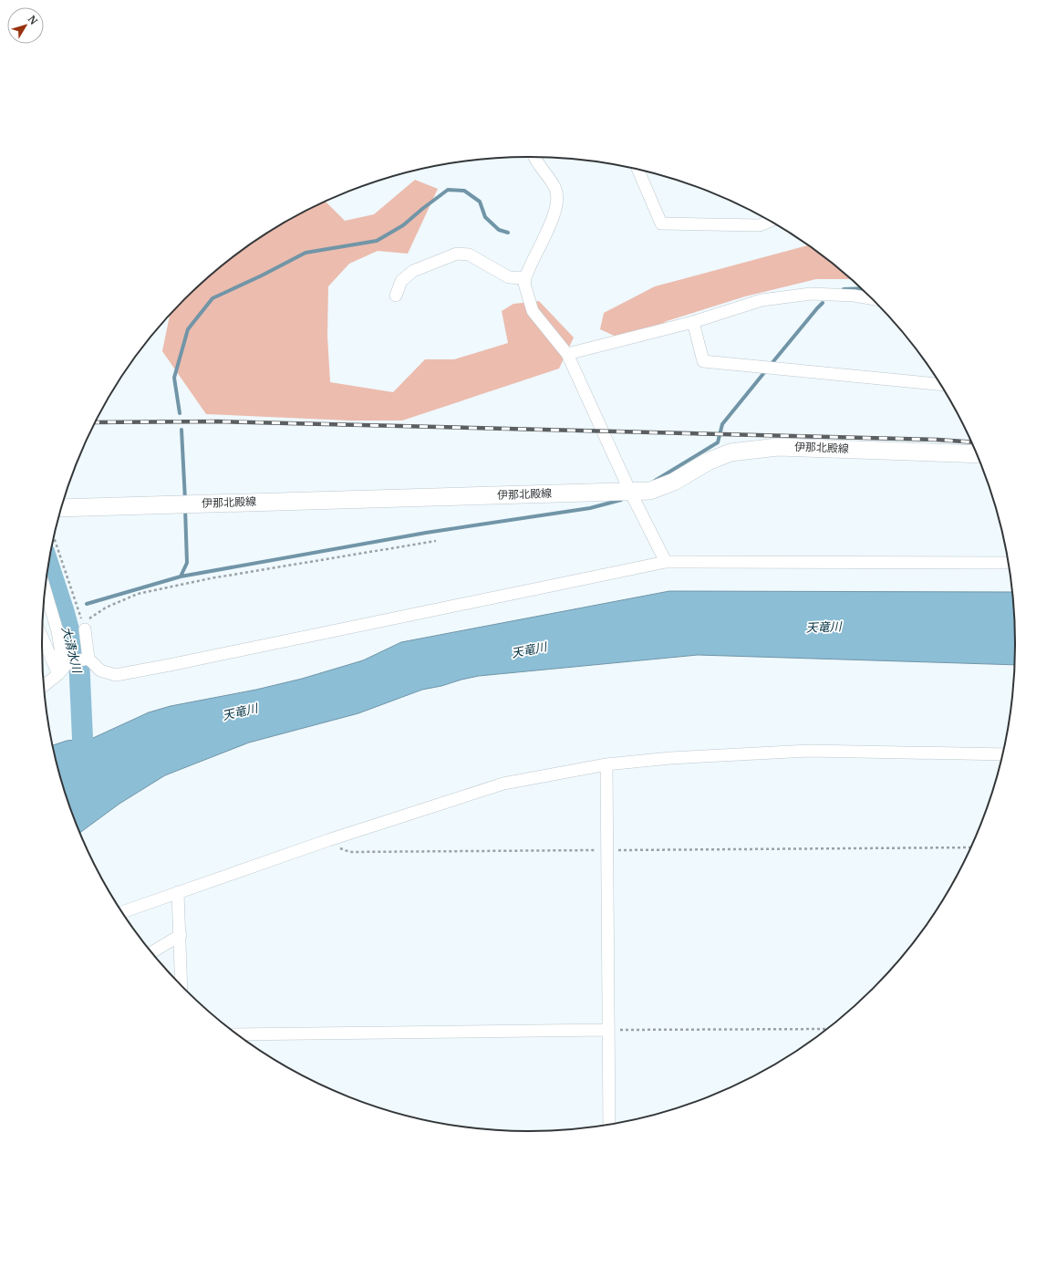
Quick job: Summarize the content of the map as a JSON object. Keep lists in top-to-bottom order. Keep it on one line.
{"streets":{"main road":["伊那北殿線"]},"water":["天竜川","大清水川"],"north":"top right"}
